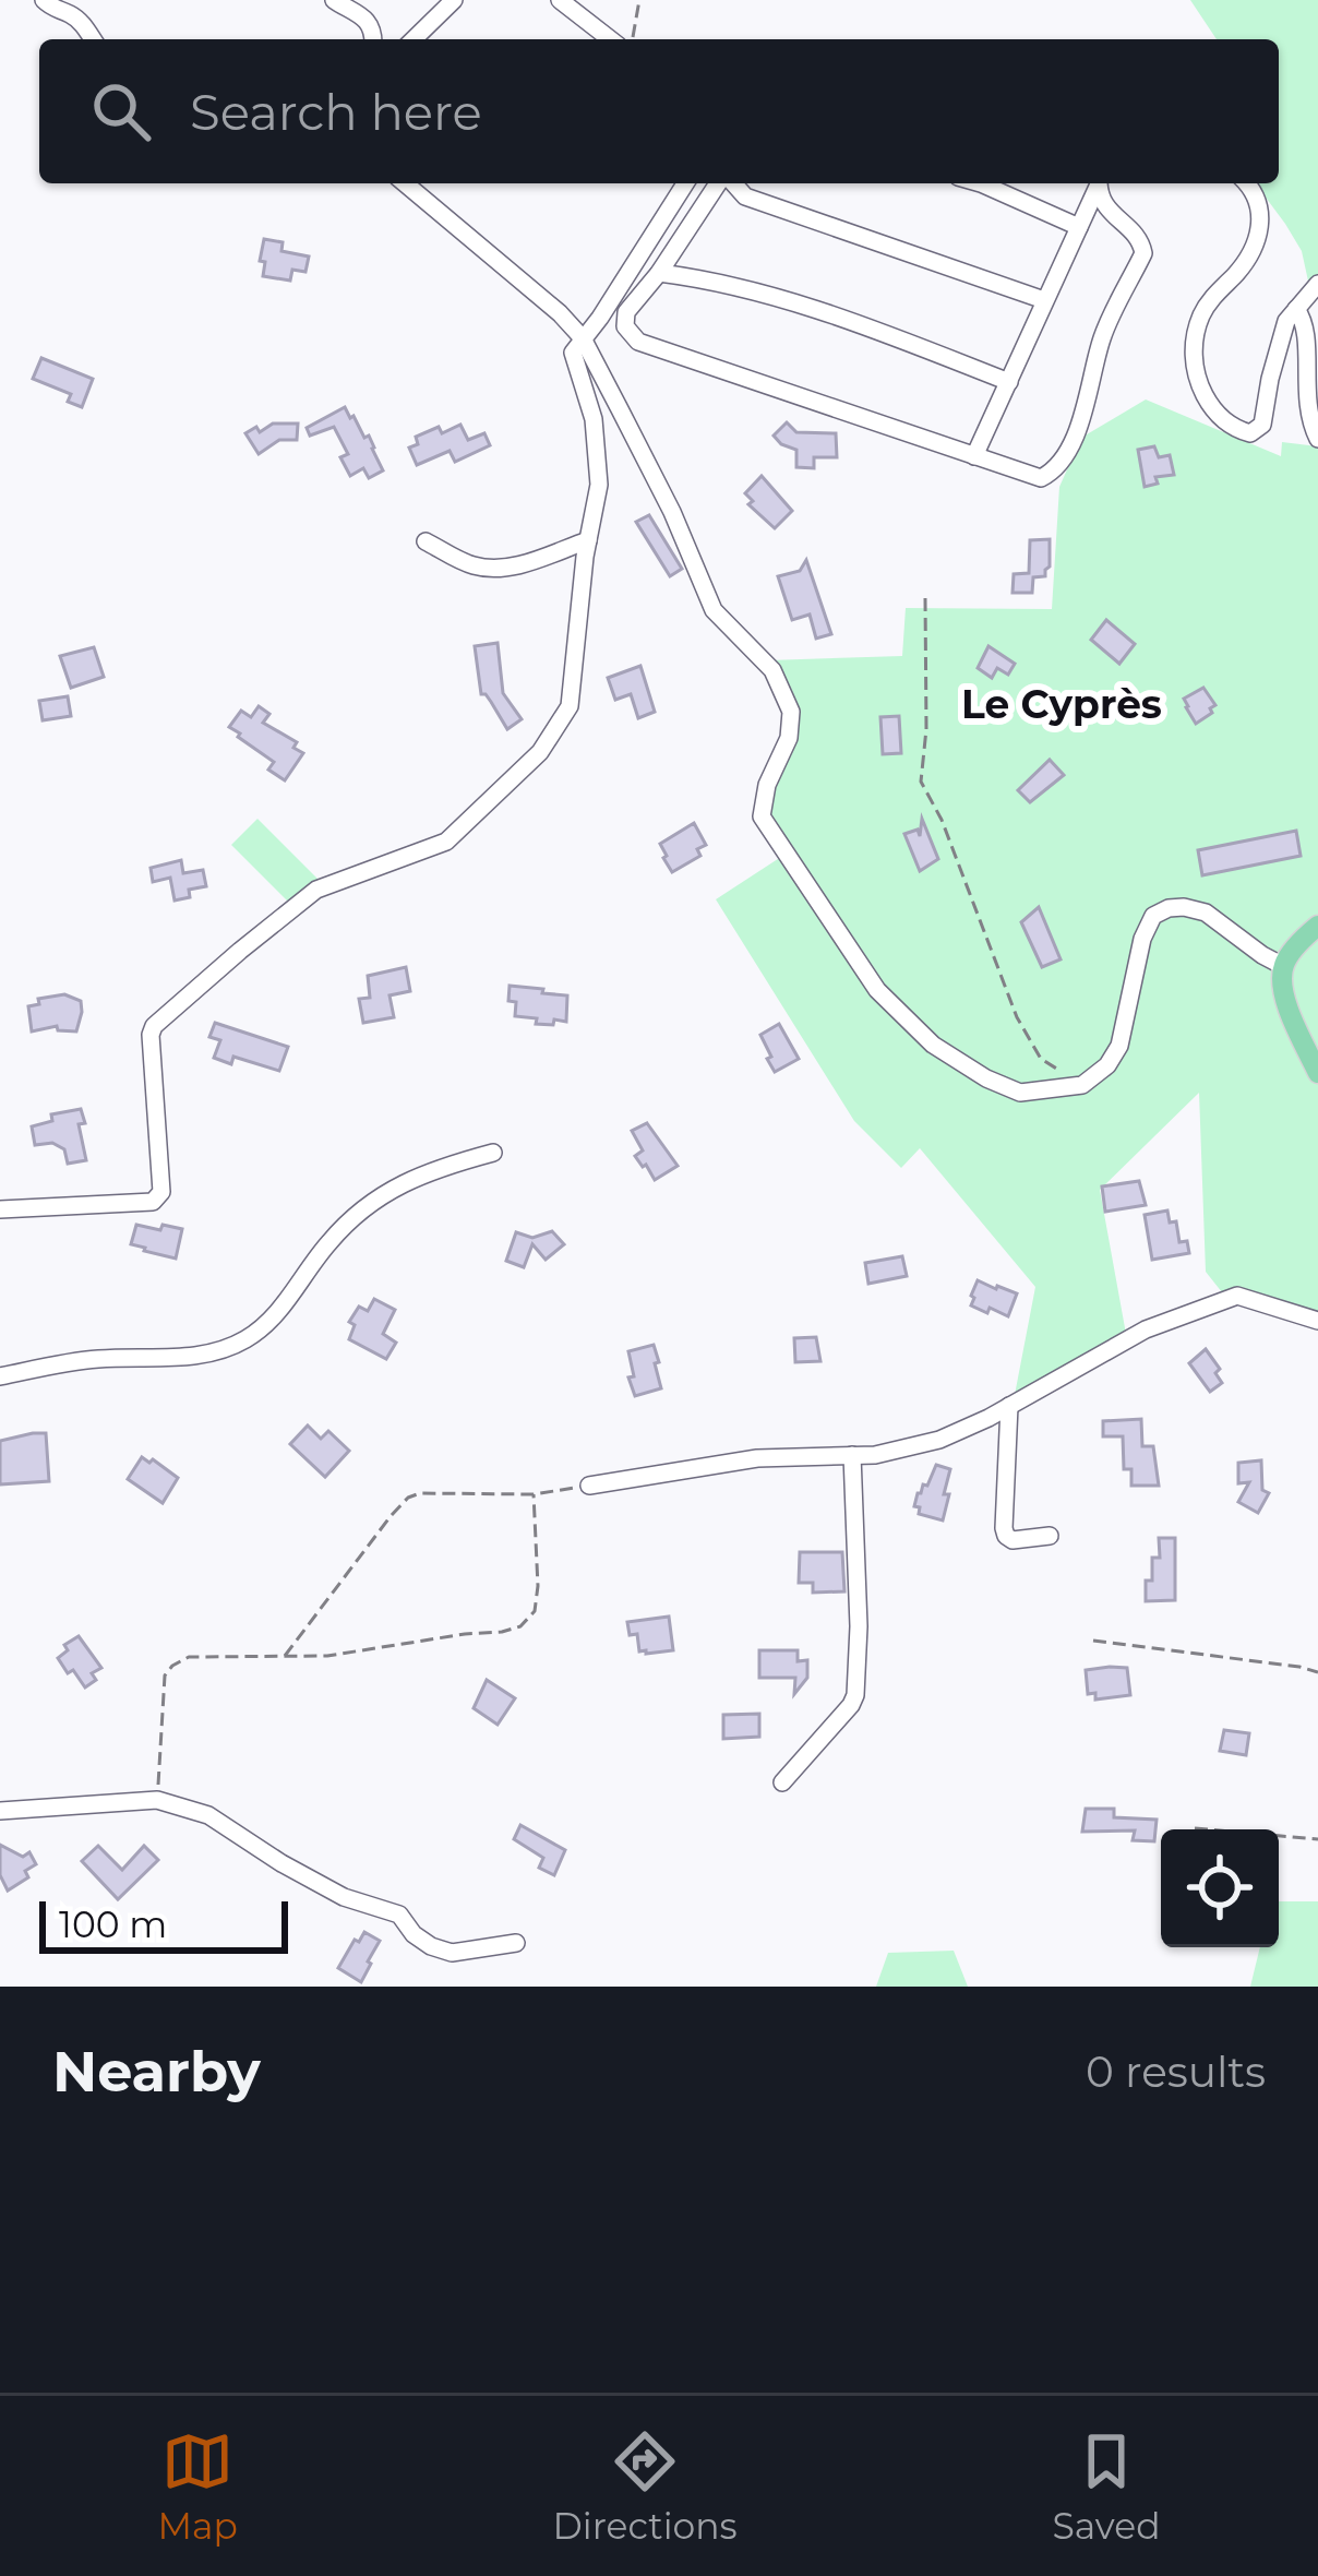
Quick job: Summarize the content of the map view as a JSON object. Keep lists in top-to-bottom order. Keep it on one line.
{"districts":["Le Cyprès"],"scale_bar":"100 m","page":{"search":"Search here","scale":"100 m","heading":["Nearby","0 results"],"nav":["Map","Directions","Saved"]}}
